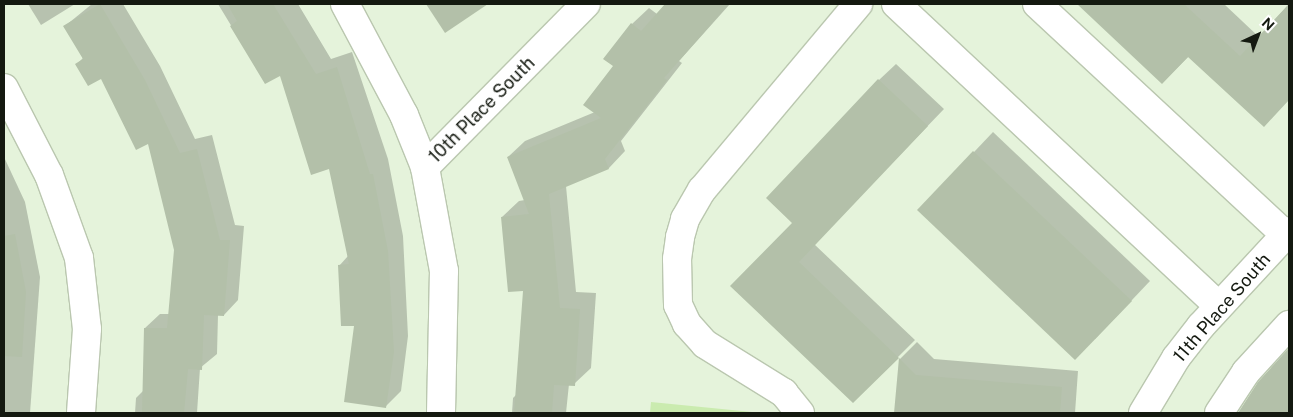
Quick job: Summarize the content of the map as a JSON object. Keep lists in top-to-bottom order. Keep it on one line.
{"streets":{"street":["10th Place South","11th Place South"]},"north":"top right"}
